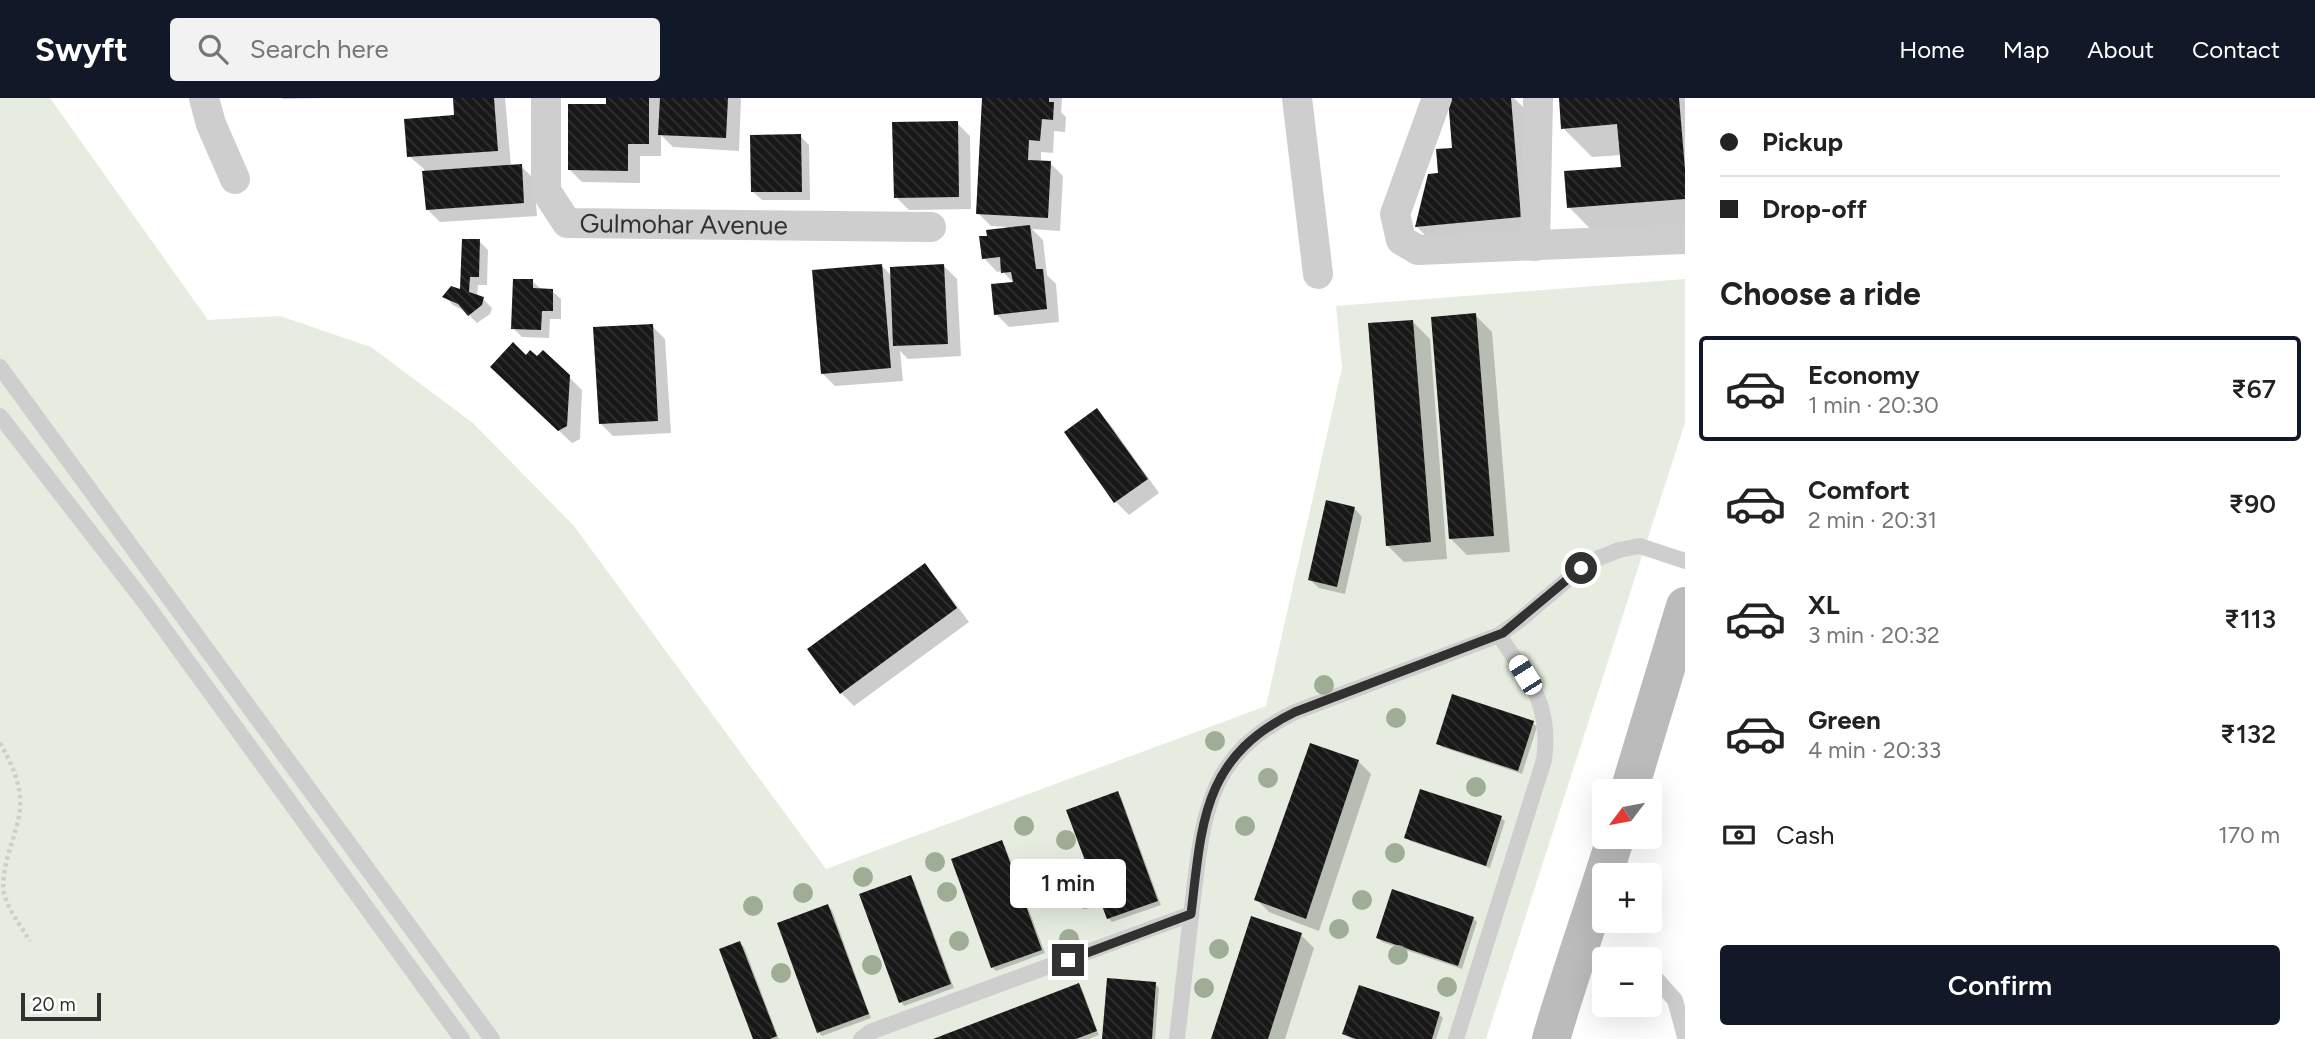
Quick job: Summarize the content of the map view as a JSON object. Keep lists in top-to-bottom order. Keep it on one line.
{"streets":{"street":["Gulmohar Avenue"]},"scale_bar":"20 m","north":"bottom left","page":{"header":"Swyft","search":"Search here","nav":["Home","Map","About","Contact"],"banner":["Pickup","Drop-off"],"heading":"Choose a ride","list":[{"name":"Economy","note":"1 min · 20:30","value":"₹67"},{"name":"Comfort","note":"2 min · 20:31","value":"₹90"},{"name":"XL","note":"3 min · 20:32","value":"₹113"},{"name":"Green","note":"4 min · 20:33","value":"₹132"}],"map_buttons":["+","−"],"pay":["Cash","170 m"],"bubble":"1 min","buttons":"Confirm","scale":"20 m"}}
